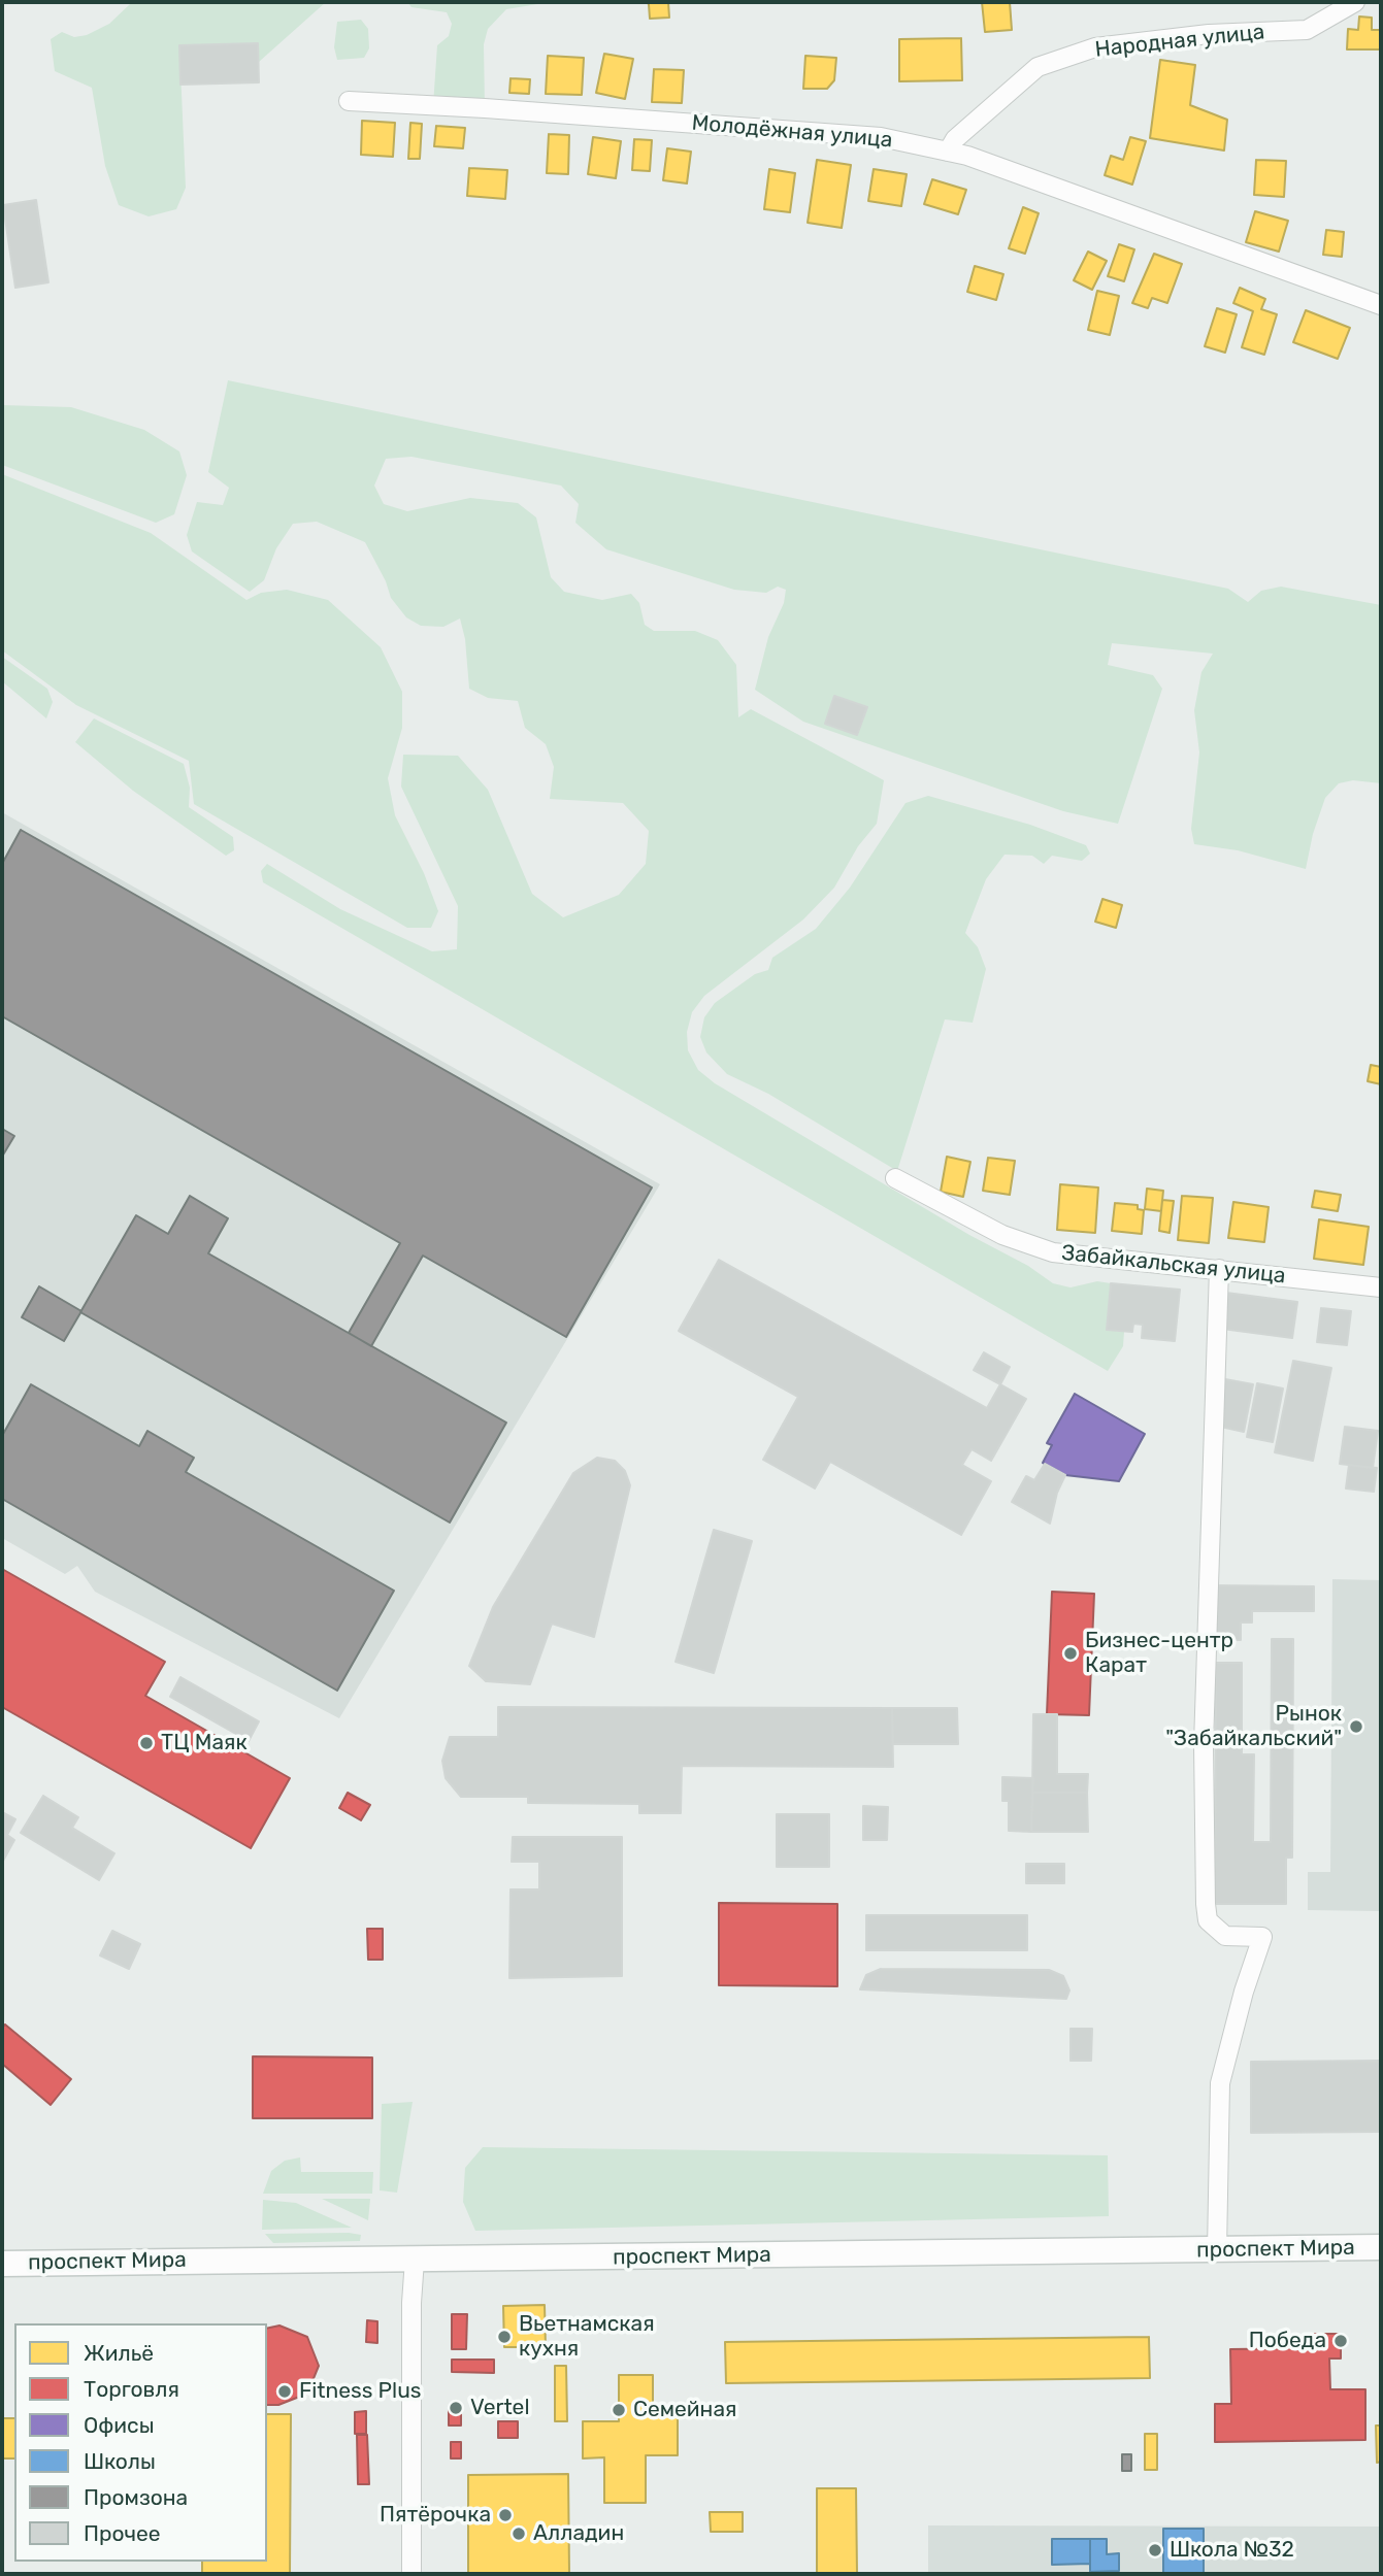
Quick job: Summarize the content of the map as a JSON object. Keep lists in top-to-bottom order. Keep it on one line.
{"streets":{"main road":["проспект Мира"],"street":["Народная улица","Молодёжная улица","Забайкальская улица"]},"crossings":[["Народная улица","Молодёжная улица"]],"places":["Бизнес-центр Карат","Рынок \"Забайкальский\"","ТЦ Маяк","Вьетнамская кухня","Победа","Fitness Plus","Vertel","Семейная","Пятёрочка","Алладин","Школа №32"],"legend":["Жильё","Торговля","Офисы","Школы","Промзона","Прочее"]}
